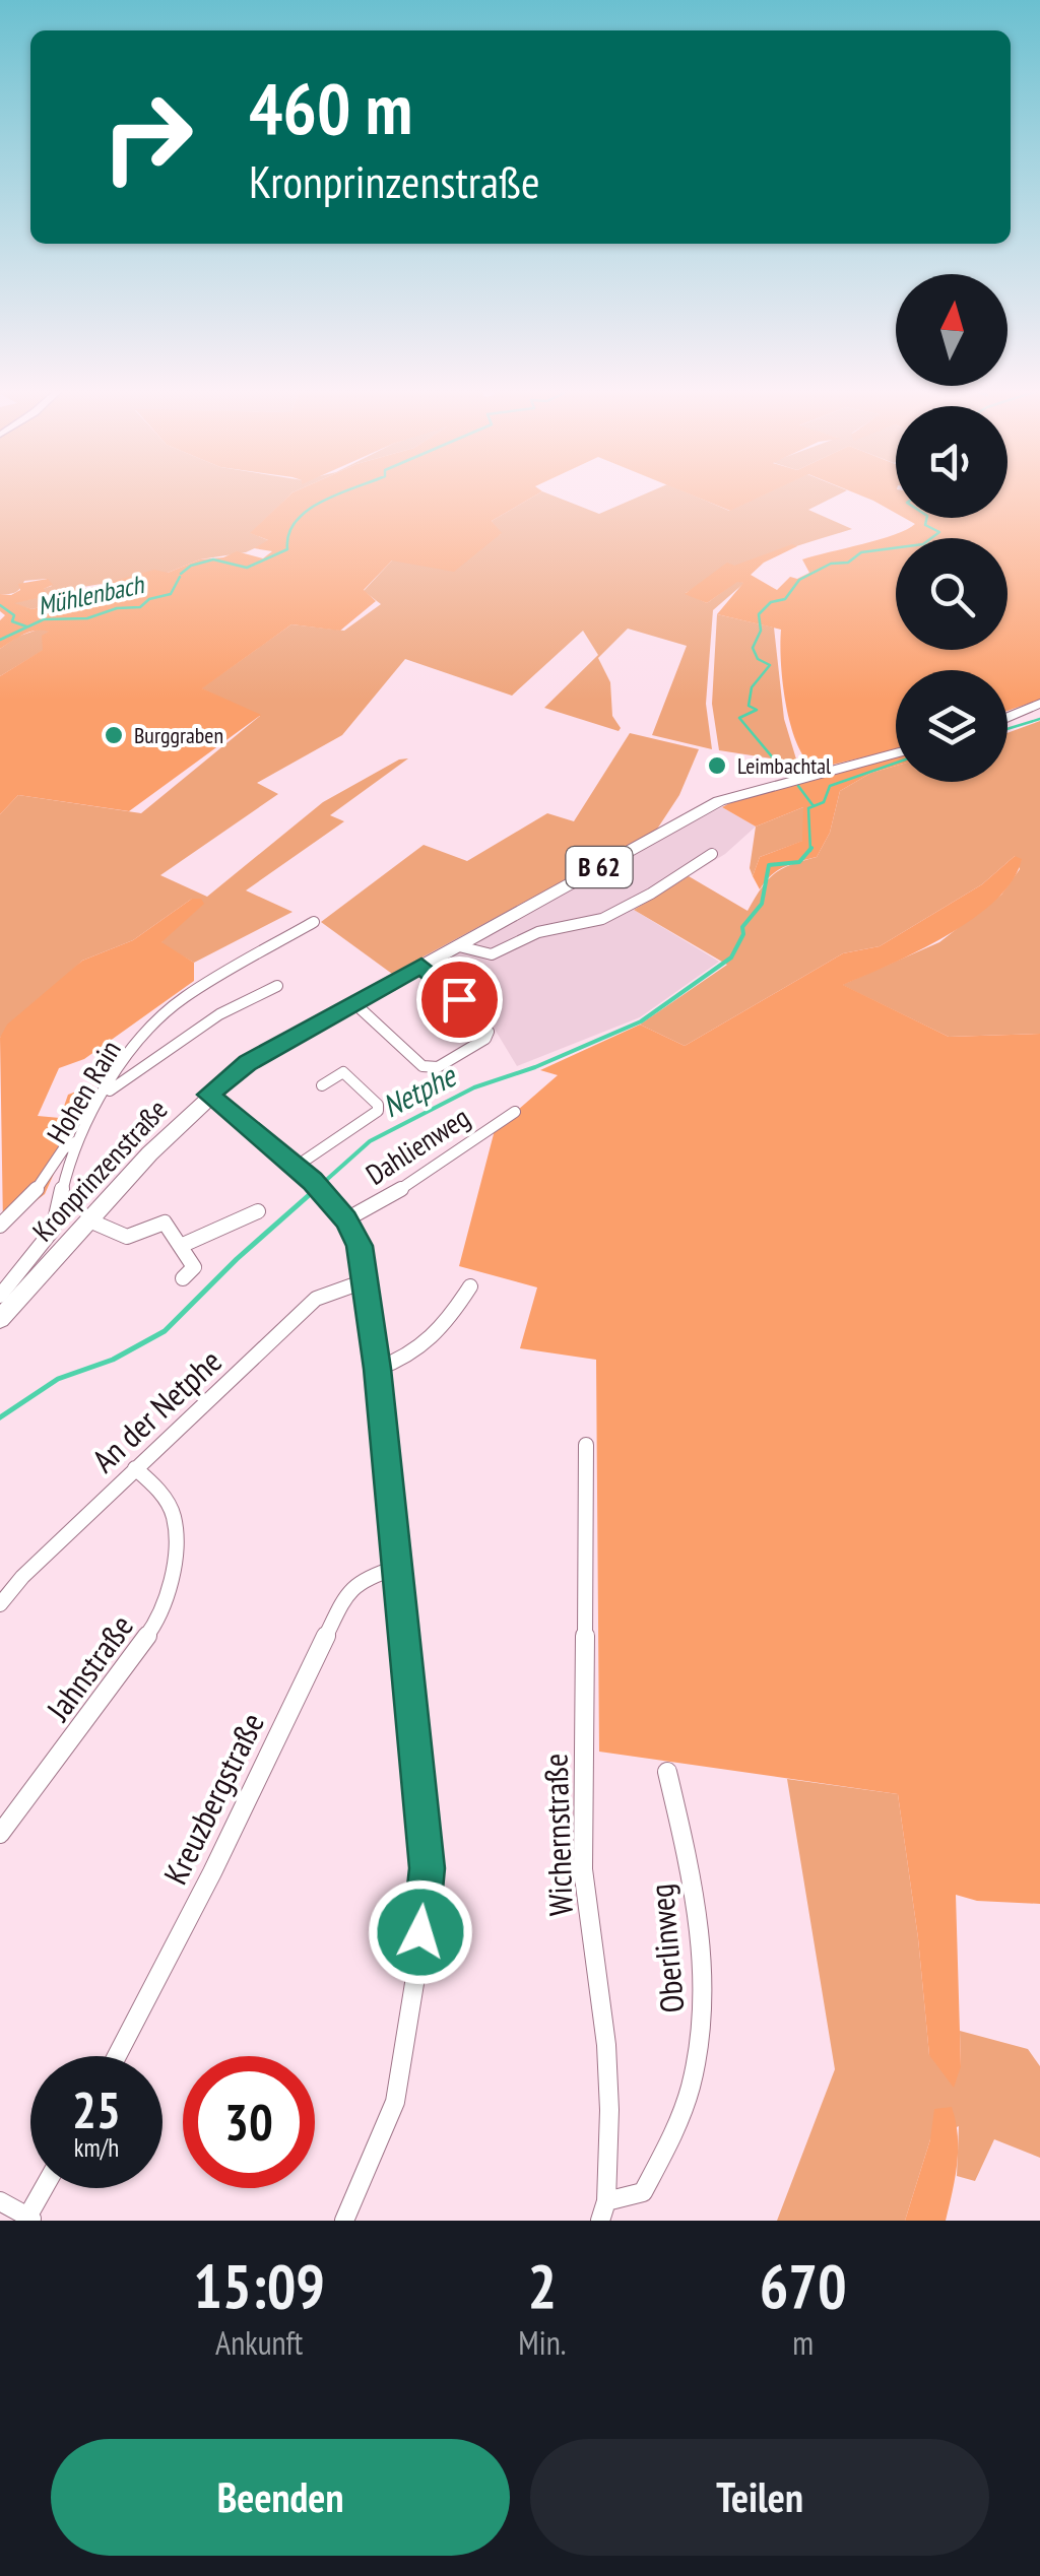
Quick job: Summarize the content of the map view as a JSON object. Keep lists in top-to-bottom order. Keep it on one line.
{"streets":{"main road":["B 62","Kronprinzenstraße"],"street":["Hohen Rain","Dahlienweg","An der Netphe","Jahnstraße","Kreuzbergstraße","Wichernstraße","Oberlinweg"]},"crossings":[["B 62","Kronprinzenstraße"],["An der Netphe","Jahnstraße"],["Wichernstraße","Oberlinweg"]],"water":["Mühlenbach","Netphe"],"places":["Burggraben","Leimbachtal"],"north":"top","page":{"turn":["460 m","Kronprinzenstraße"],"speed":"25 km/h","limit":"30","eta":["15:09","Ankunft","2","Min.","670","m"],"buttons":["Beenden","Teilen"]}}
